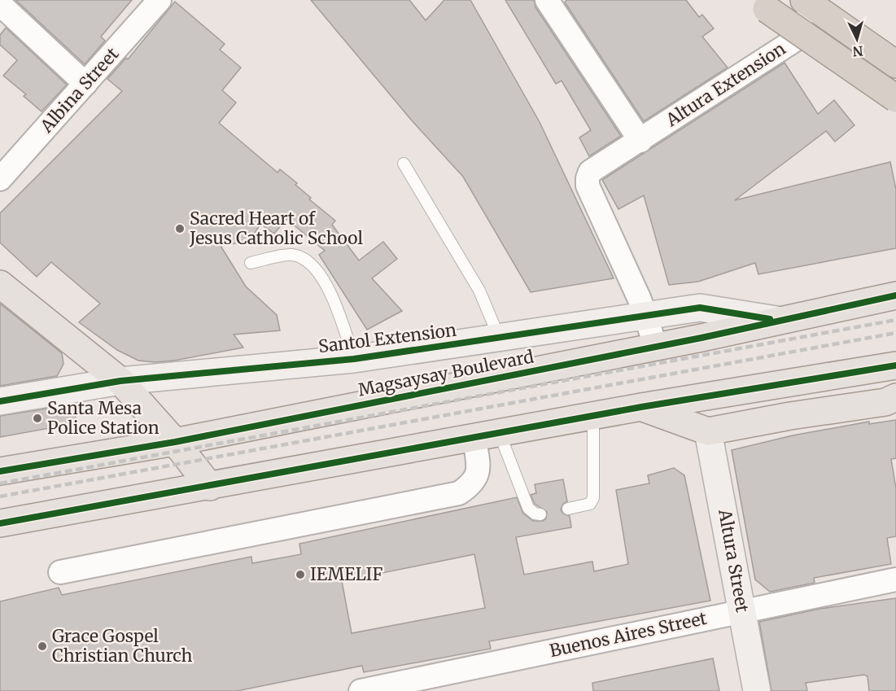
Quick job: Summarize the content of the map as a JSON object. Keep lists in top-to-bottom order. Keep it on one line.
{"streets":{"main road":["Magsaysay Boulevard"],"street":["Altura Extension","Albina Street","Santol Extension","Altura Street","Buenos Aires Street"]},"crossings":[["Altura Extension","Santol Extension"],["Altura Extension","Magsaysay Boulevard"],["Santol Extension","Magsaysay Boulevard"],["Altura Street","Buenos Aires Street"]],"places":["Sacred Heart of Jesus Catholic School","Santa Mesa Police Station","IEMELIF","Grace Gospel Christian Church"],"north":"bottom"}
